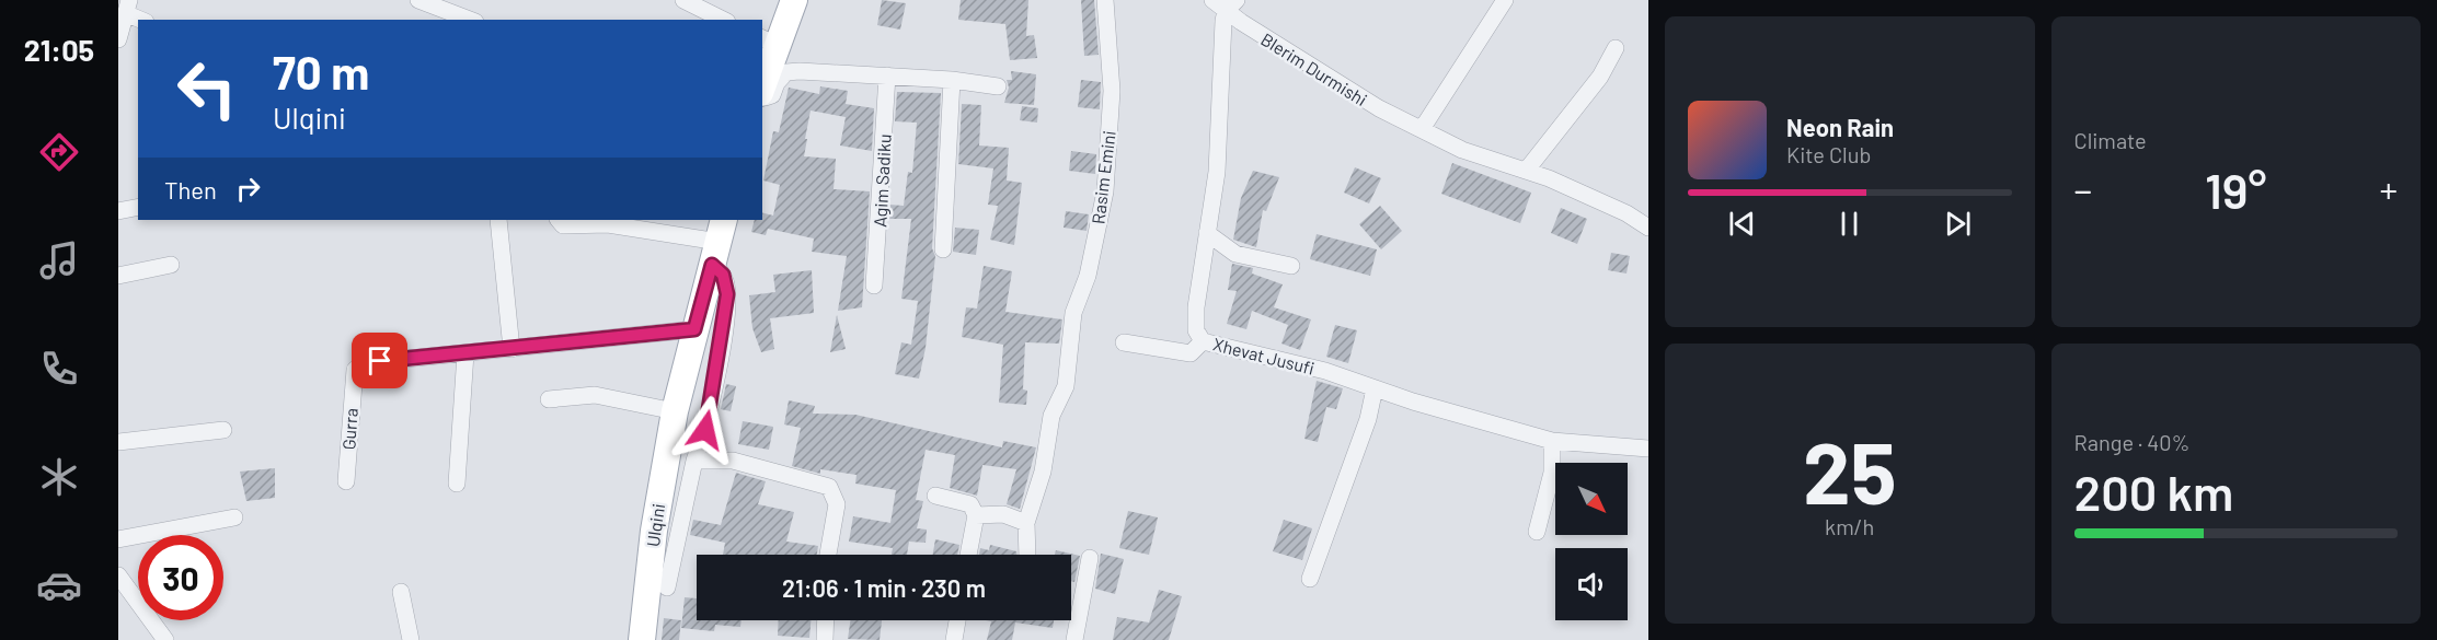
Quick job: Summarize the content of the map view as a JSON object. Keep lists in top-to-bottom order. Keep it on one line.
{"streets":{"main road":["Ulqini"],"street":["Blerim Durmishi","Rasim Emini","Agim Sadiku","Xhevat Jusufi","Gurra"]},"crossings":[["Blerim Durmishi","Xhevat Jusufi"],["Gurra","Ulqini"]],"north":"bottom right","page":{"tabs":"21:05","tile":["Climate",["25","km/h"],["Range · 40%","200 km"]],"turn":["70 m","Ulqini"],"song":["Neon Rain","Kite Club"],"then":"Then","heat":["−","19°","+"],"limit":"30","trip":"21:06 · 1 min · 230 m"}}
